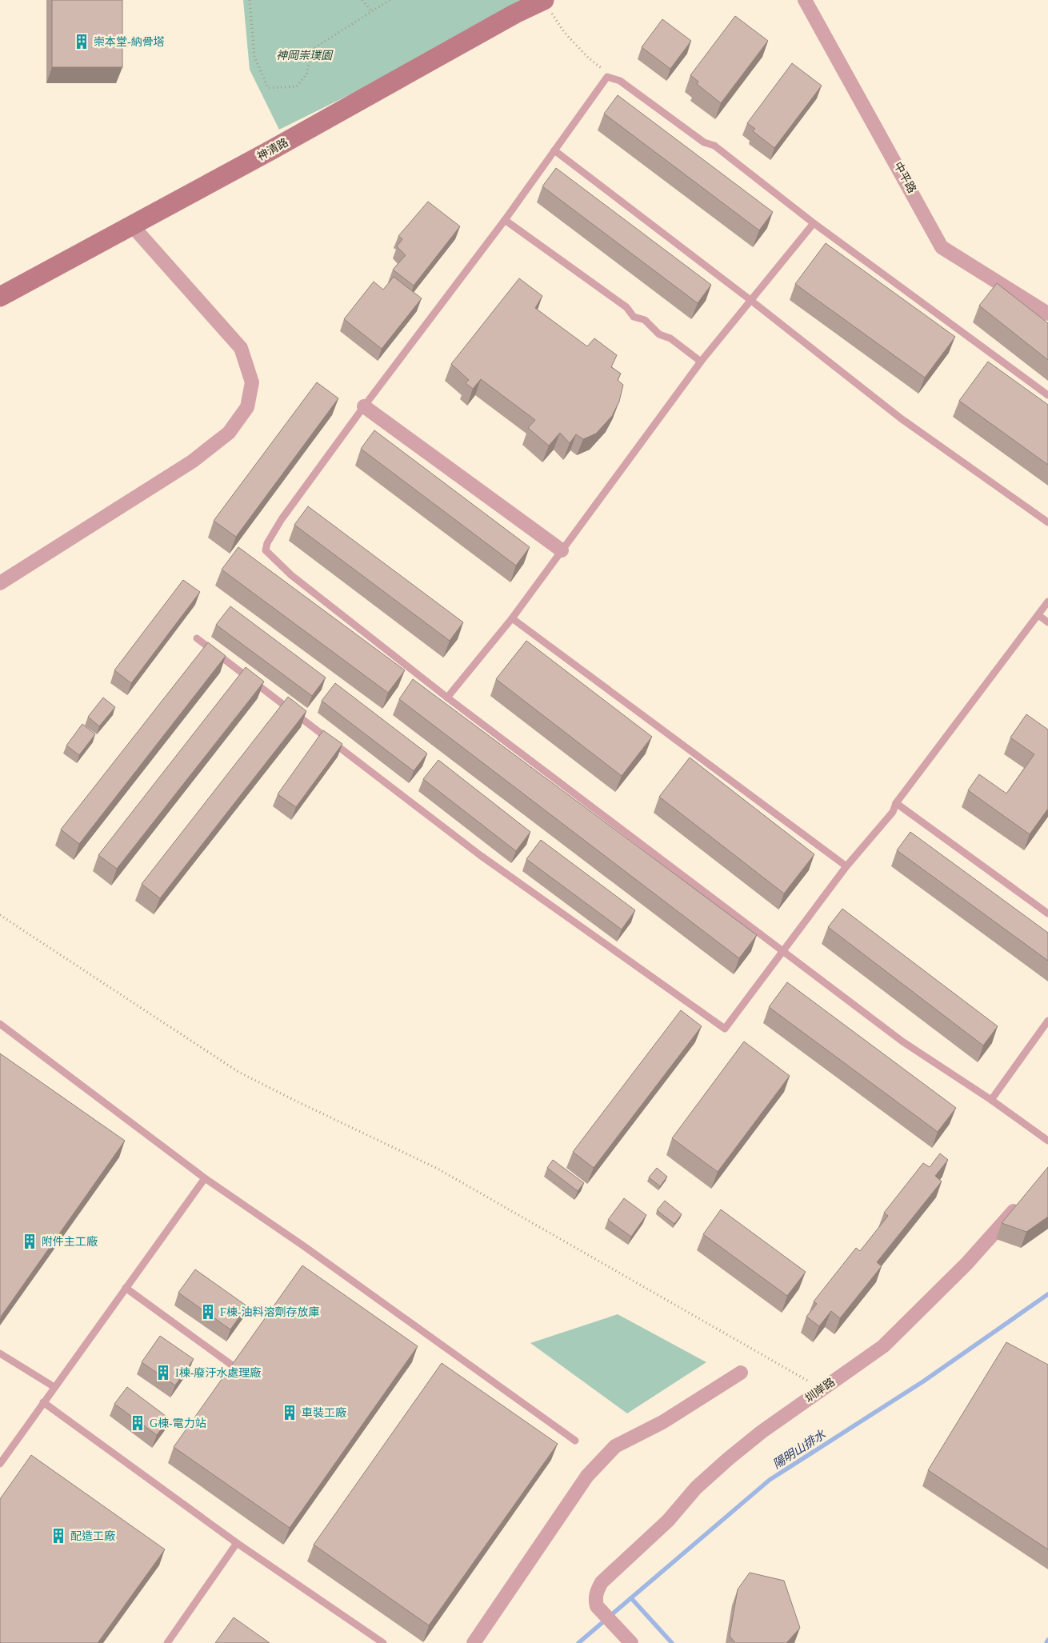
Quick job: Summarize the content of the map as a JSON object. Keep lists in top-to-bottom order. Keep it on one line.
{"streets":{"street":["神清路","中平路","圳岸路"]},"water":["陽明山排水"],"parks":["神岡崇璞園"],"places":{"building":["崇本堂-納骨塔","附件主工廠","F棟-油料溶劑存放庫","I棟-廢汙水處理廠","車裝工廠","G棟-電力站","配造工廠"]}}
